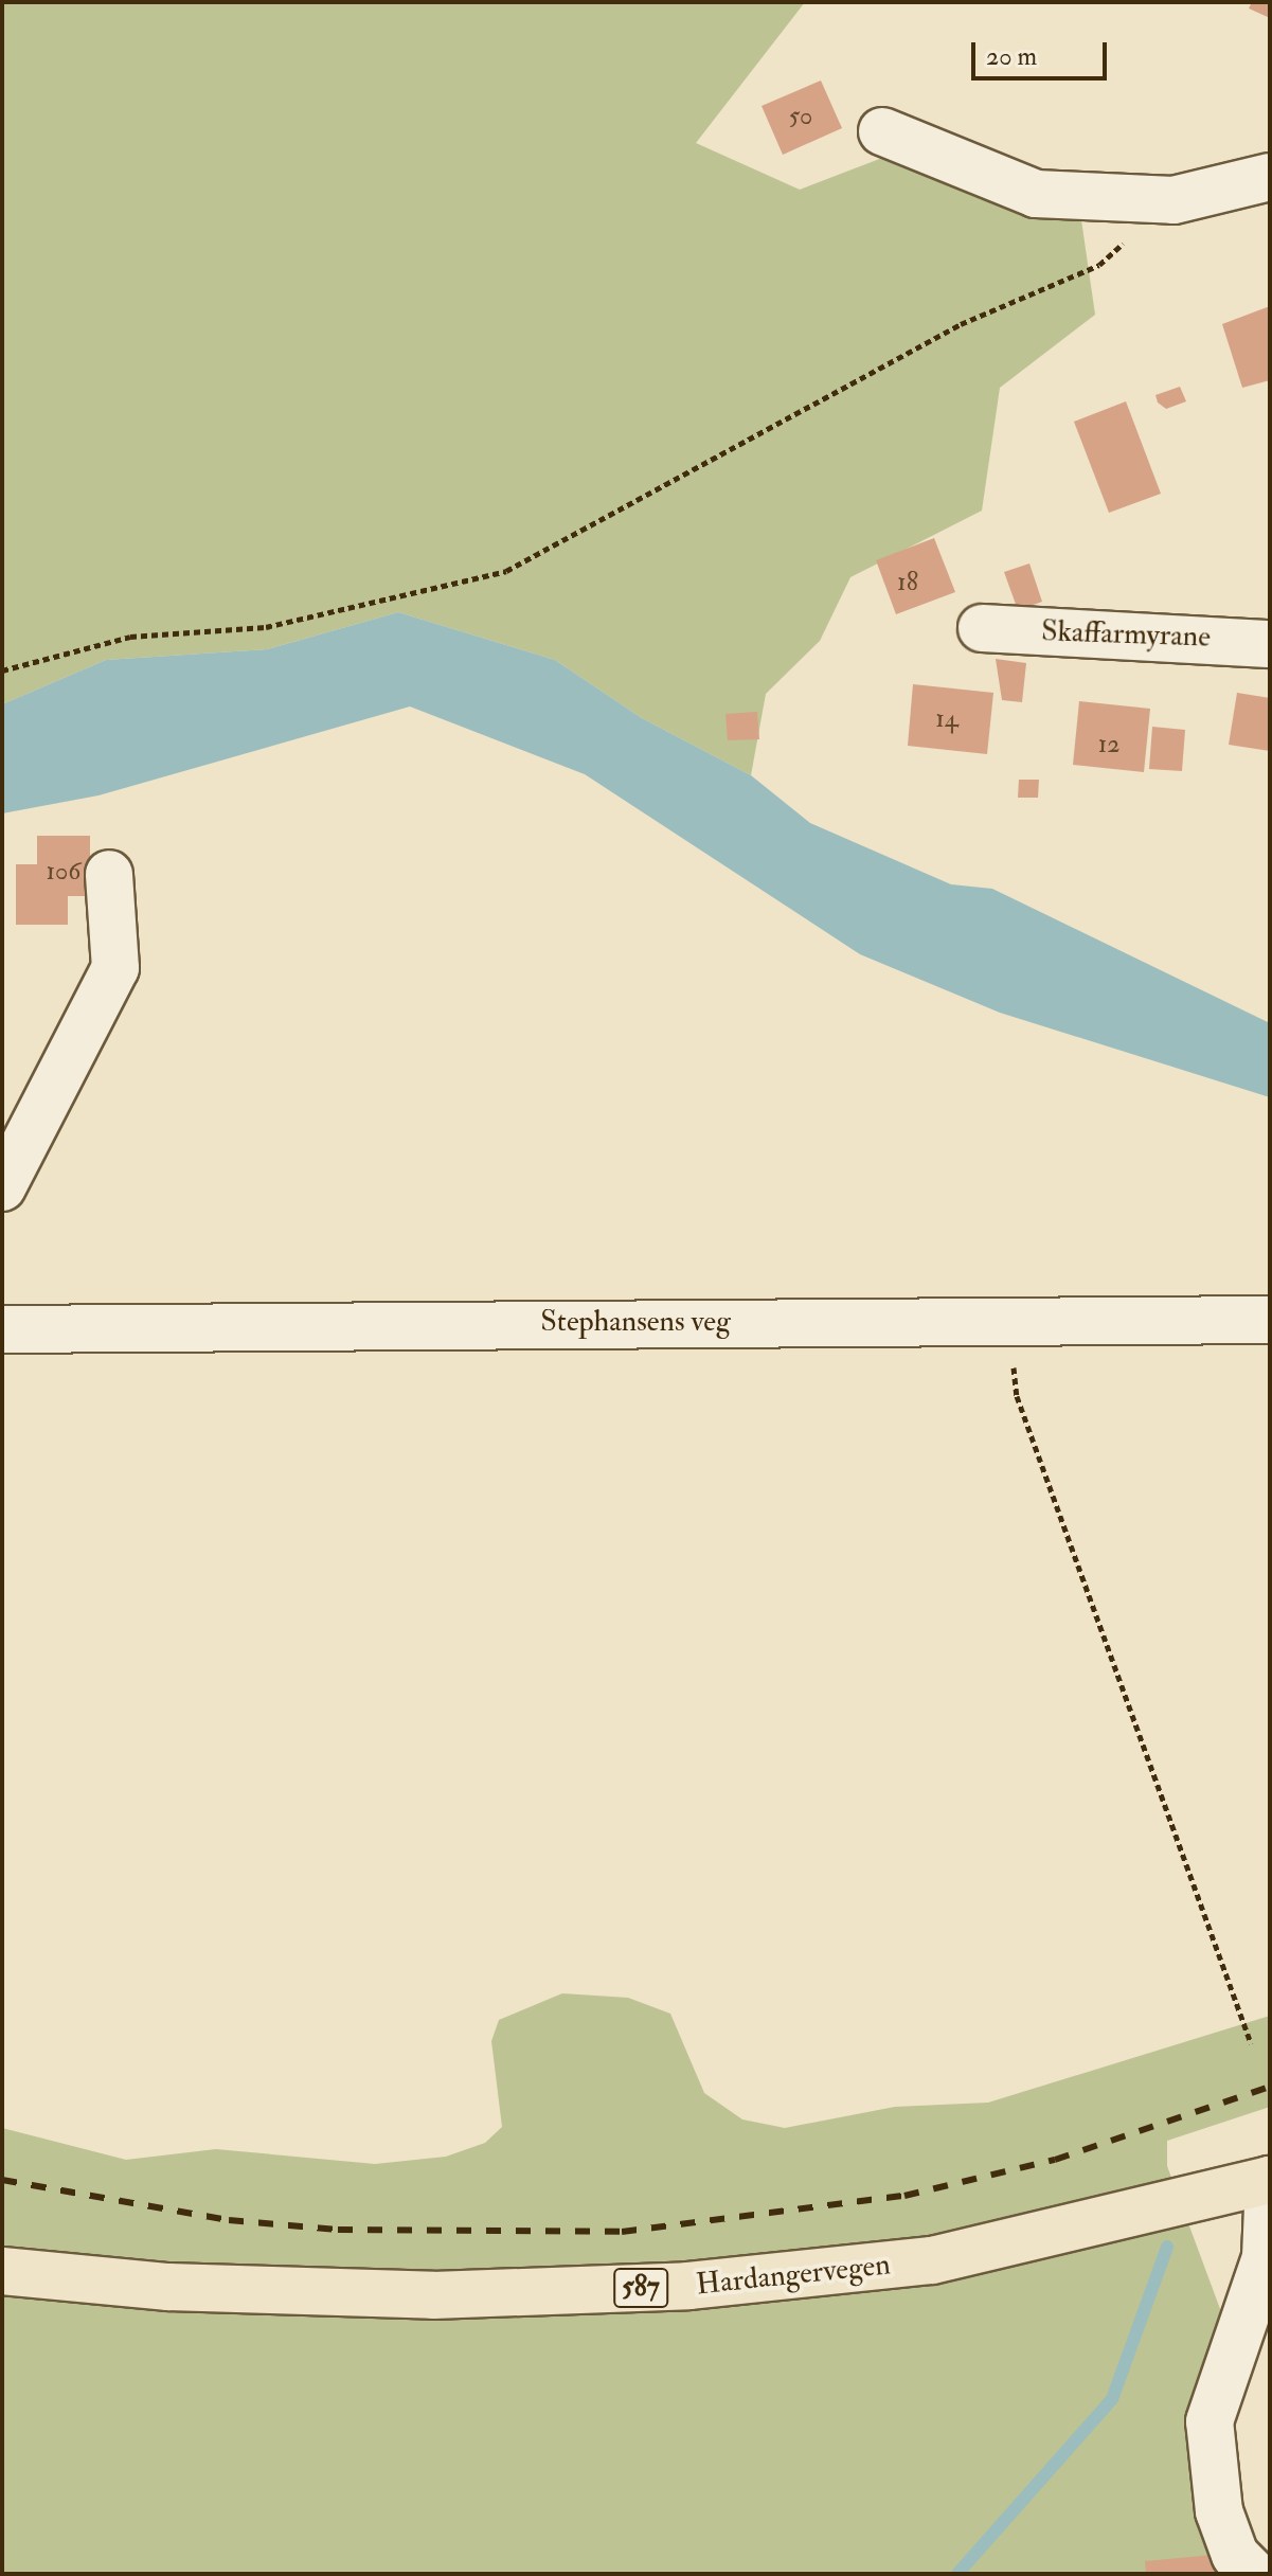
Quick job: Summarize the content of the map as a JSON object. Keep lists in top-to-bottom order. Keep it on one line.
{"streets":{"main road":["Hardangervegen","587"],"street":["Skaffarmyrane","Stephansens veg"]},"house_numbers":["50","18","14","12","106"],"scale_bar":"20 m"}
